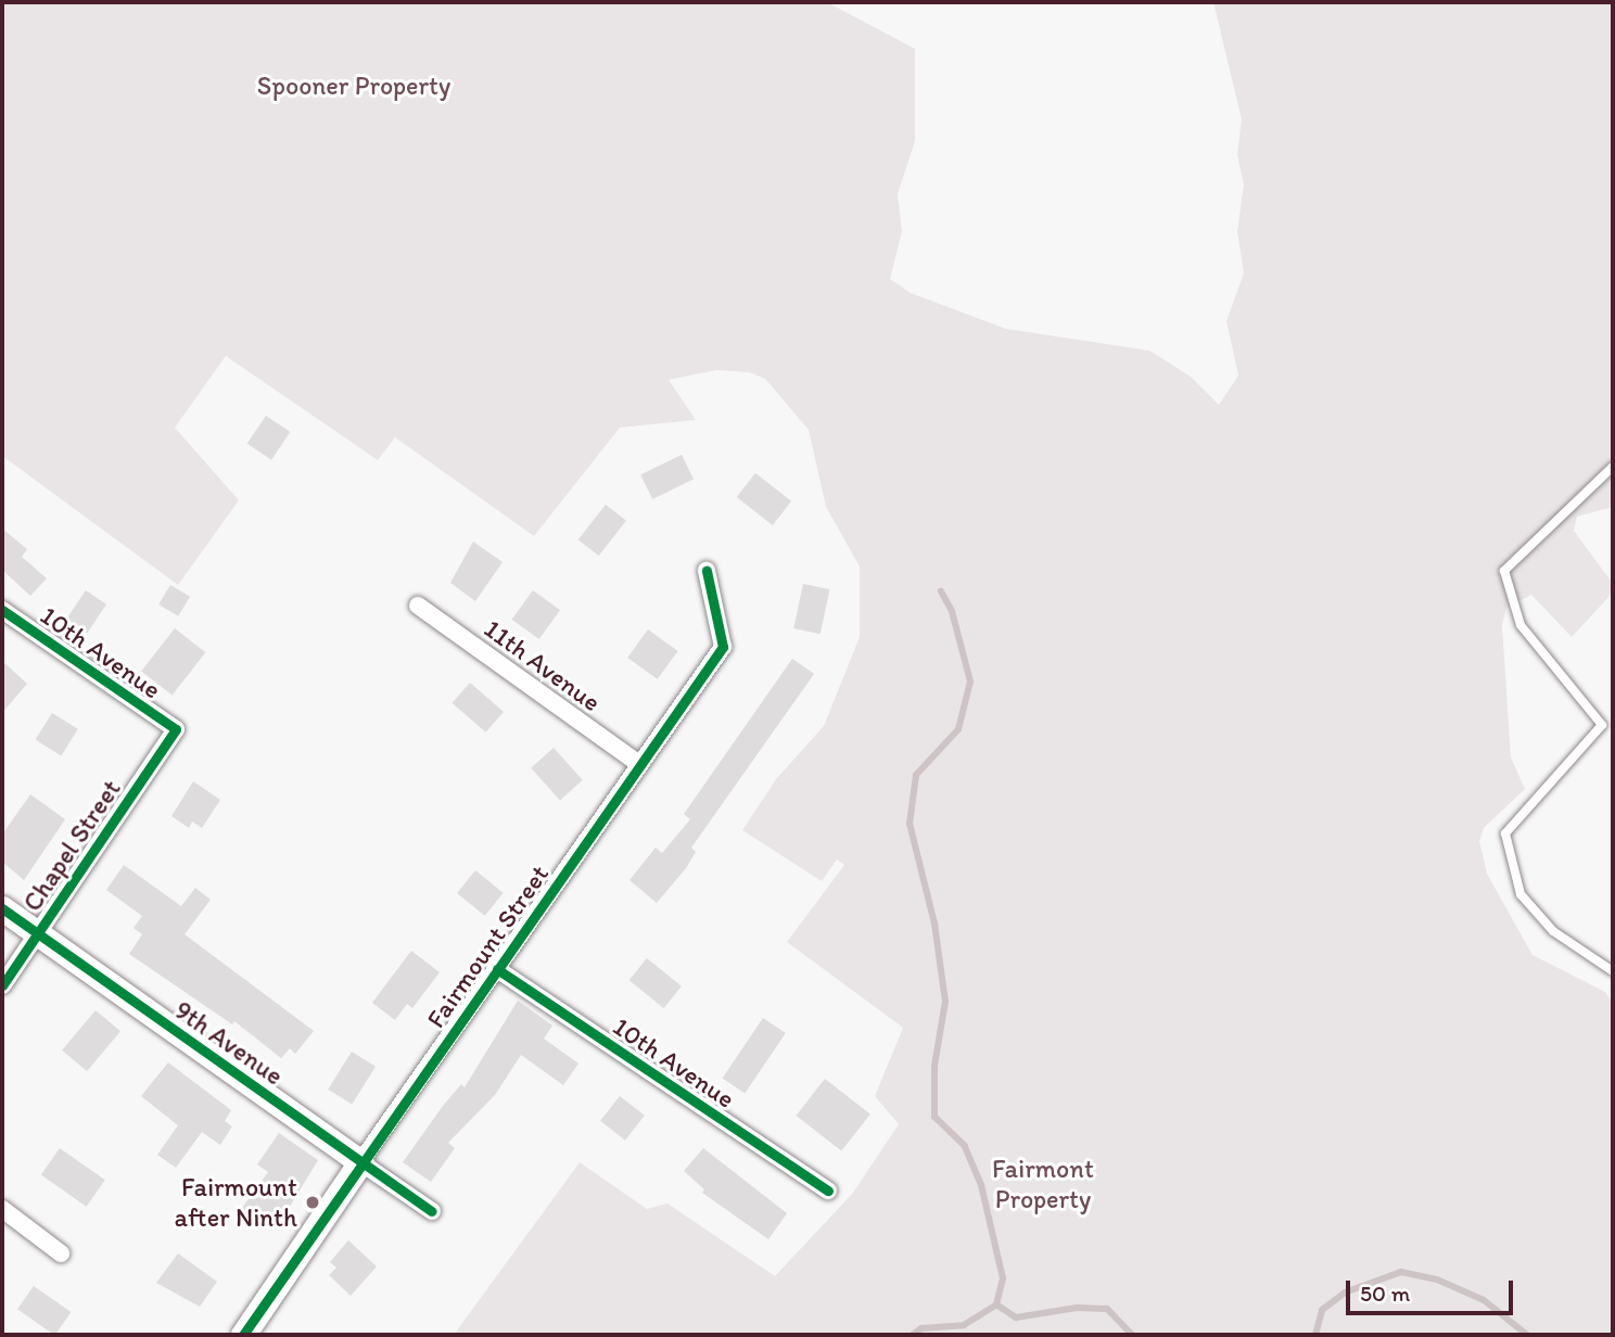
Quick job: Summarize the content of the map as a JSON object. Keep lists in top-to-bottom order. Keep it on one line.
{"streets":{"street":["10th Avenue","11th Avenue","Chapel Street","Fairmount Street","9th Avenue"]},"crossings":[["10th Avenue","Chapel Street"],["10th Avenue","Fairmount Street"],["11th Avenue","Fairmount Street"],["Chapel Street","9th Avenue"],["Fairmount Street","9th Avenue"]],"parks":["Spooner Property","Fairmont Property"],"places":["Fairmount after Ninth"],"scale_bar":"50 m"}
